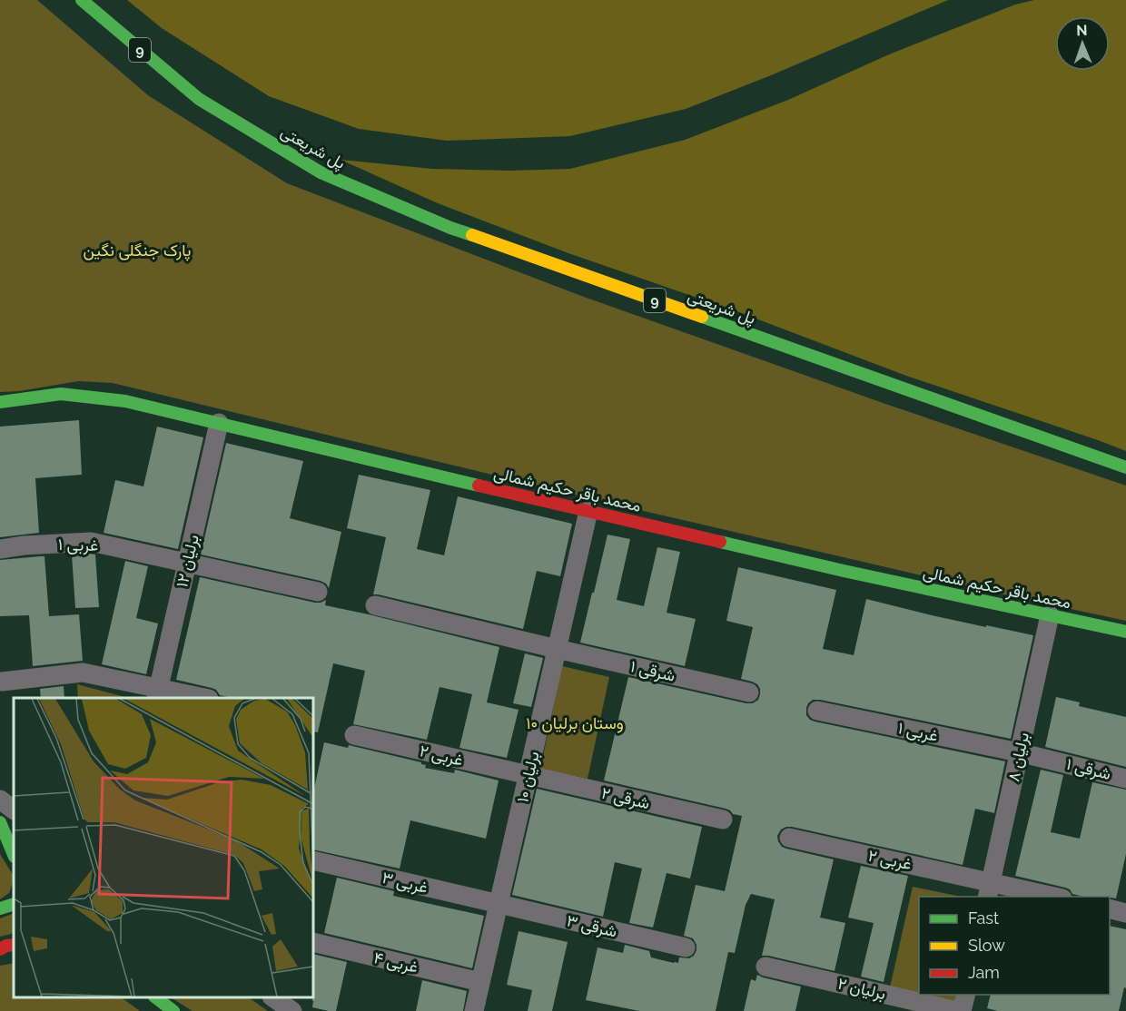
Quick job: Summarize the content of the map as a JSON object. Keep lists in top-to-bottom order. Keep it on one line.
{"streets":{"street":["9","پل شریعتی","محمد باقر حکیم شمالی","۱ غربی","برلیان ۱۲","۱ شرقی","۲ غربی","برلیان ۸","برلیان ۱۰","۲ شرقی","۳ غربی","۳ شرقی","۴ غربی","برلیان ۲"]},"crossings":[["محمد باقر حکیم شمالی","برلیان ۱۲"],["محمد باقر حکیم شمالی","برلیان ۸"],["محمد باقر حکیم شمالی","برلیان ۱۰"],["۱ غربی","برلیان ۱۲"],["۱ غربی","۱ شرقی"],["۱ غربی","برلیان ۸"],["۱ شرقی","برلیان ۸"],["۱ شرقی","برلیان ۱۰"],["۲ غربی","برلیان ۸"],["۲ غربی","برلیان ۱۰"],["۲ غربی","۲ شرقی"],["برلیان ۱۰","۲ شرقی"],["برلیان ۱۰","۳ غربی"],["برلیان ۱۰","۳ شرقی"],["برلیان ۱۰","۴ غربی"],["۳ غربی","۳ شرقی"]],"parks":["پارک جنگلی نگین","وستان برلیان ۱۰"],"legend":["Fast","Slow","Jam"],"north":"top"}
